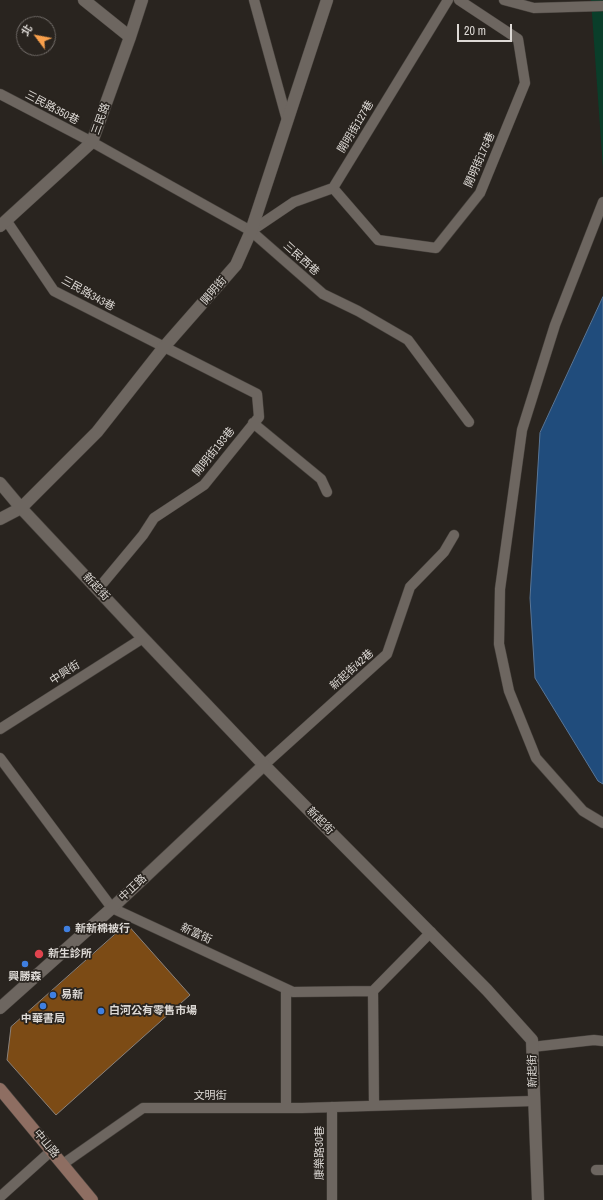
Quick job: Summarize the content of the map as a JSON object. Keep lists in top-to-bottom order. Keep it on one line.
{"streets":{"street":["三民路","開明街","新起街","中正路","中山路"],"lane":["三民路350巷","開明街127巷","開明街175巷","三民西巷","三民路343巷","開明街193巷","新起街42巷","中興街","新富街","文明街","康樂路30巷"]},"crossings":[["三民路350巷","三民路"],["三民路350巷","三民西巷"],["三民路","三民西巷"],["三民路","三民路343巷"],["開明街127巷","開明街175巷"],["三民西巷","開明街"],["開明街","三民路343巷"],["開明街","開明街193巷"],["開明街","新起街"],["三民路343巷","開明街193巷"],["開明街193巷","新起街"],["新起街","新起街42巷"],["新起街","中興街"],["新起街","中正路"],["新起街","文明街"],["新起街42巷","中正路"],["中正路","新富街"],["文明街","中山路"],["文明街","康樂路30巷"]],"places":["新新棉被行","新生診所","興勝森","易新","中華書局","白河公有零售市場"],"scale_bar":"20 m","north":"top left"}
